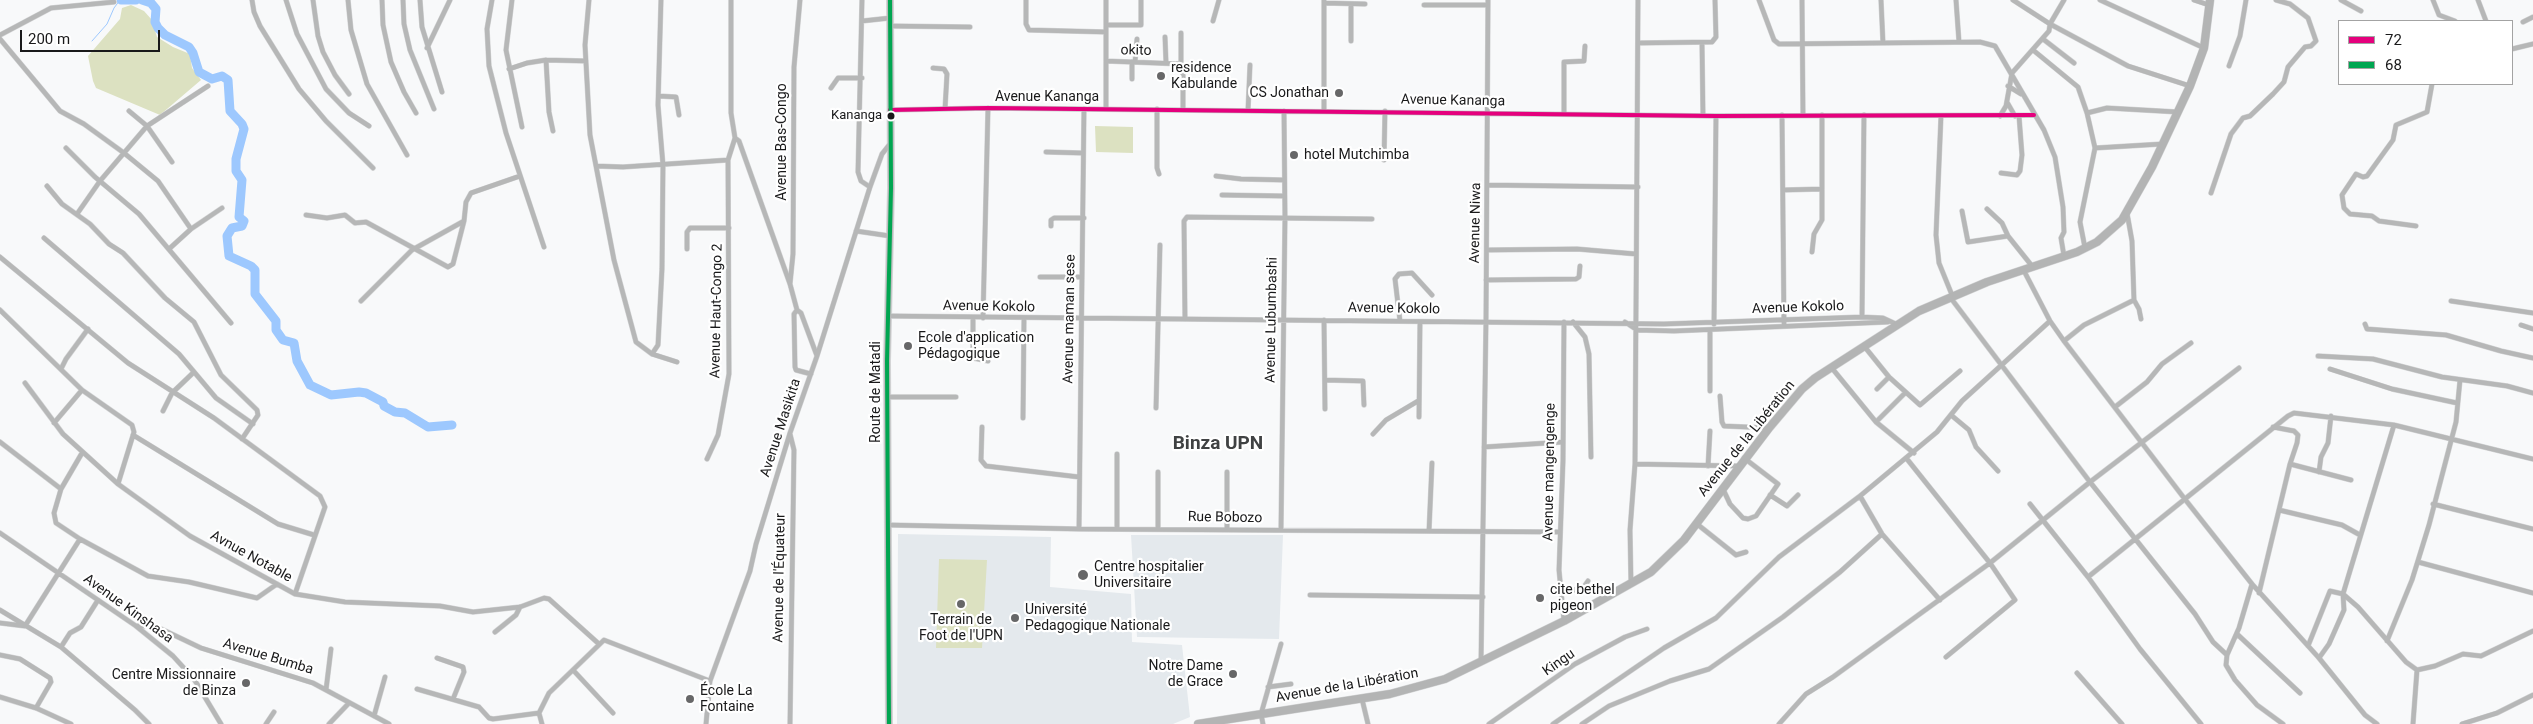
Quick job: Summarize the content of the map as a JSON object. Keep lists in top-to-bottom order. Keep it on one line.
{"streets":{"highway":["Avenue de la Libération"],"main road":["Route de Matadi"],"street":["okito","Avenue Kananga","Avenue Bas-Congo","Avenue Niwa","Avenue Kokolo","Avenue Haut-Congo 2","Avenue maman sese","Avenue Lubumbashi","Avenue Masikita","Avenue mangengenge","Rue Bobozo","Avnue Notable","Avenue de l'Équateur","Avenue Kinshasa","Avenue Bumba","Kingu"]},"crossings":[["Avenue Kananga","Avenue Niwa"],["Avenue Kananga","Avenue maman sese"],["Avenue Kananga","Avenue Lubumbashi"],["Avenue Kananga","Route de Matadi"],["Avenue Niwa","Avenue Kokolo"],["Avenue Niwa","Avenue de la Libération"],["Avenue Niwa","Rue Bobozo"],["Avenue Kokolo","Avenue maman sese"],["Avenue Kokolo","Avenue Lubumbashi"],["Avenue Kokolo","Route de Matadi"],["Avenue Kokolo","Avenue de la Libération"],["Avenue Kokolo","Avenue mangengenge"],["Avenue maman sese","Rue Bobozo"],["Avenue Lubumbashi","Rue Bobozo"],["Route de Matadi","Avenue Masikita"],["Route de Matadi","Rue Bobozo"],["Avenue Masikita","Avenue de l'Équateur"],["Avenue de la Libération","Avenue mangengenge"],["Avenue mangengenge","Rue Bobozo"],["Avenue Kinshasa","Avenue Bumba"]],"districts":["Binza UPN"],"places":["residence Kabulande","CS Jonathan","Kananga","hotel Mutchimba","Ecole d'application Pédagogique","Centre hospitalier Universitaire","cite bethel pigeon","Terrain de Foot de l'UPN","Université Pedagogique Nationale","Notre Dame de Grace","Centre Missionnaire de Binza","École La Fontaine"],"lines":["transit line 68","transit line 72"],"legend":["72","68"],"scale_bar":"200 m"}
